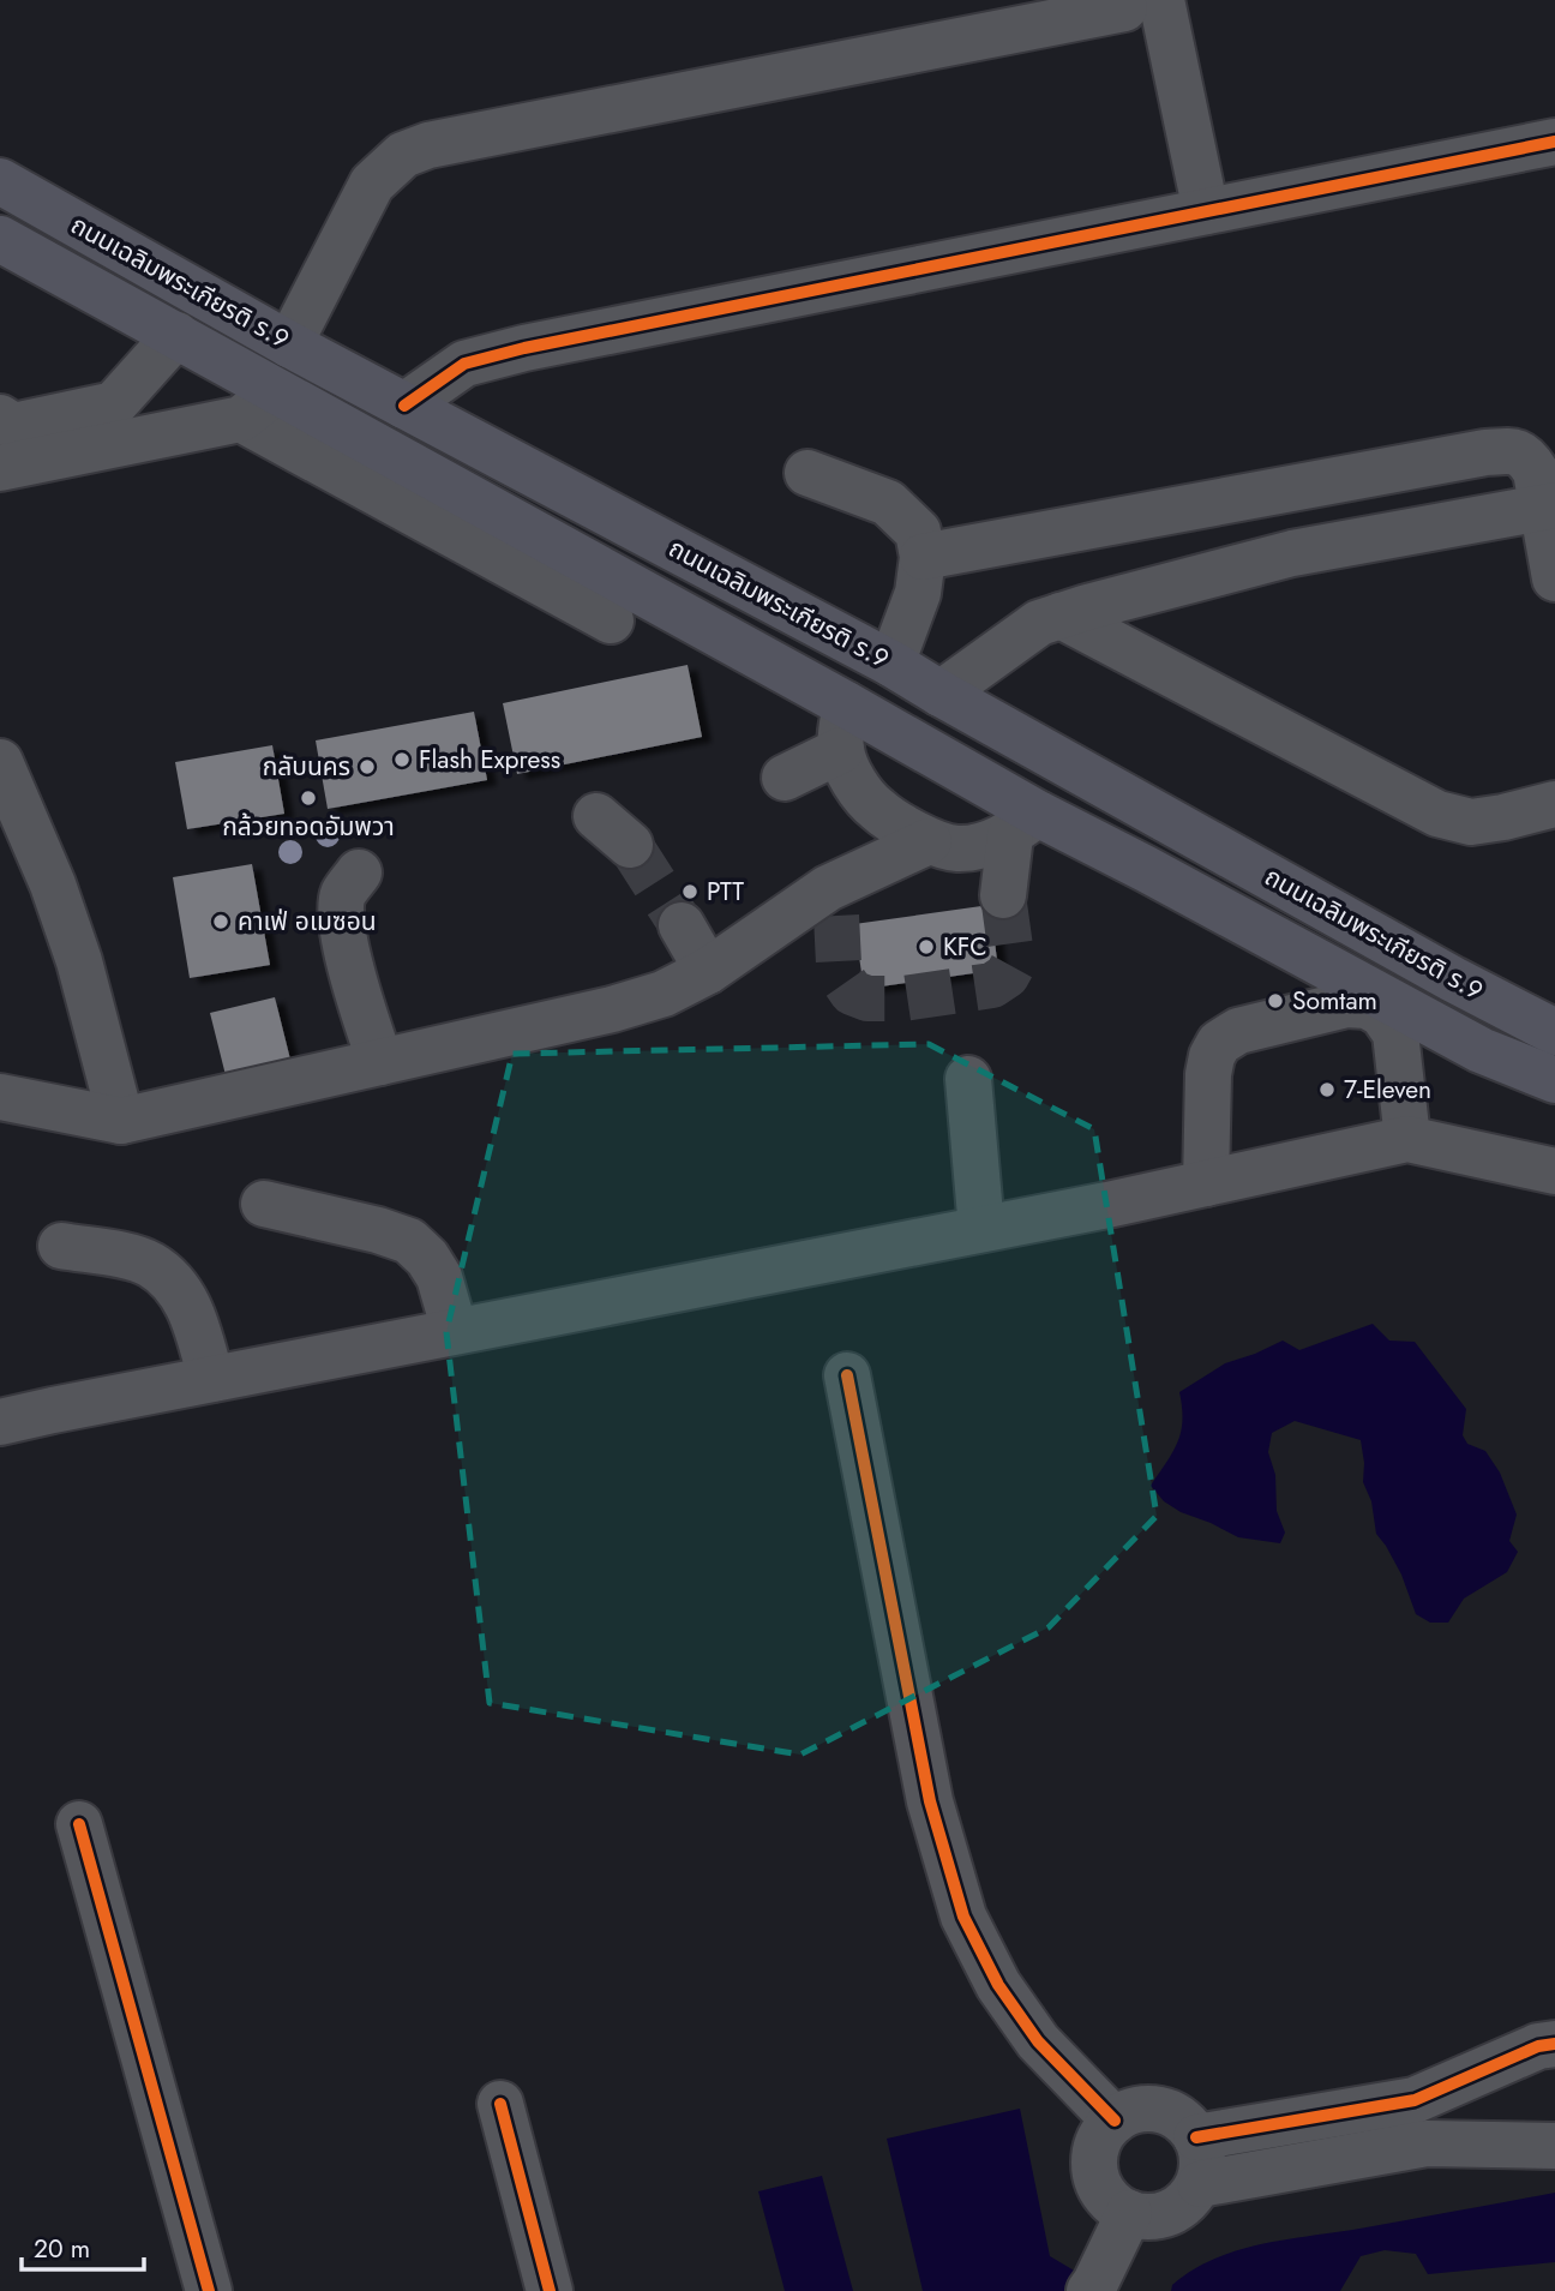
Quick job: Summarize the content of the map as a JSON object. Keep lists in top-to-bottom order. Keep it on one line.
{"streets":{"main road":["ถนนเฉลิมพระเกียรติ ร.9"]},"places":["Flash Express","กลับนคร","กล้วยทอดอัมพวา","PTT","คาเฟ่ อเมซอน","KFC","Somtam","7-Eleven"],"scale_bar":"20 m"}
